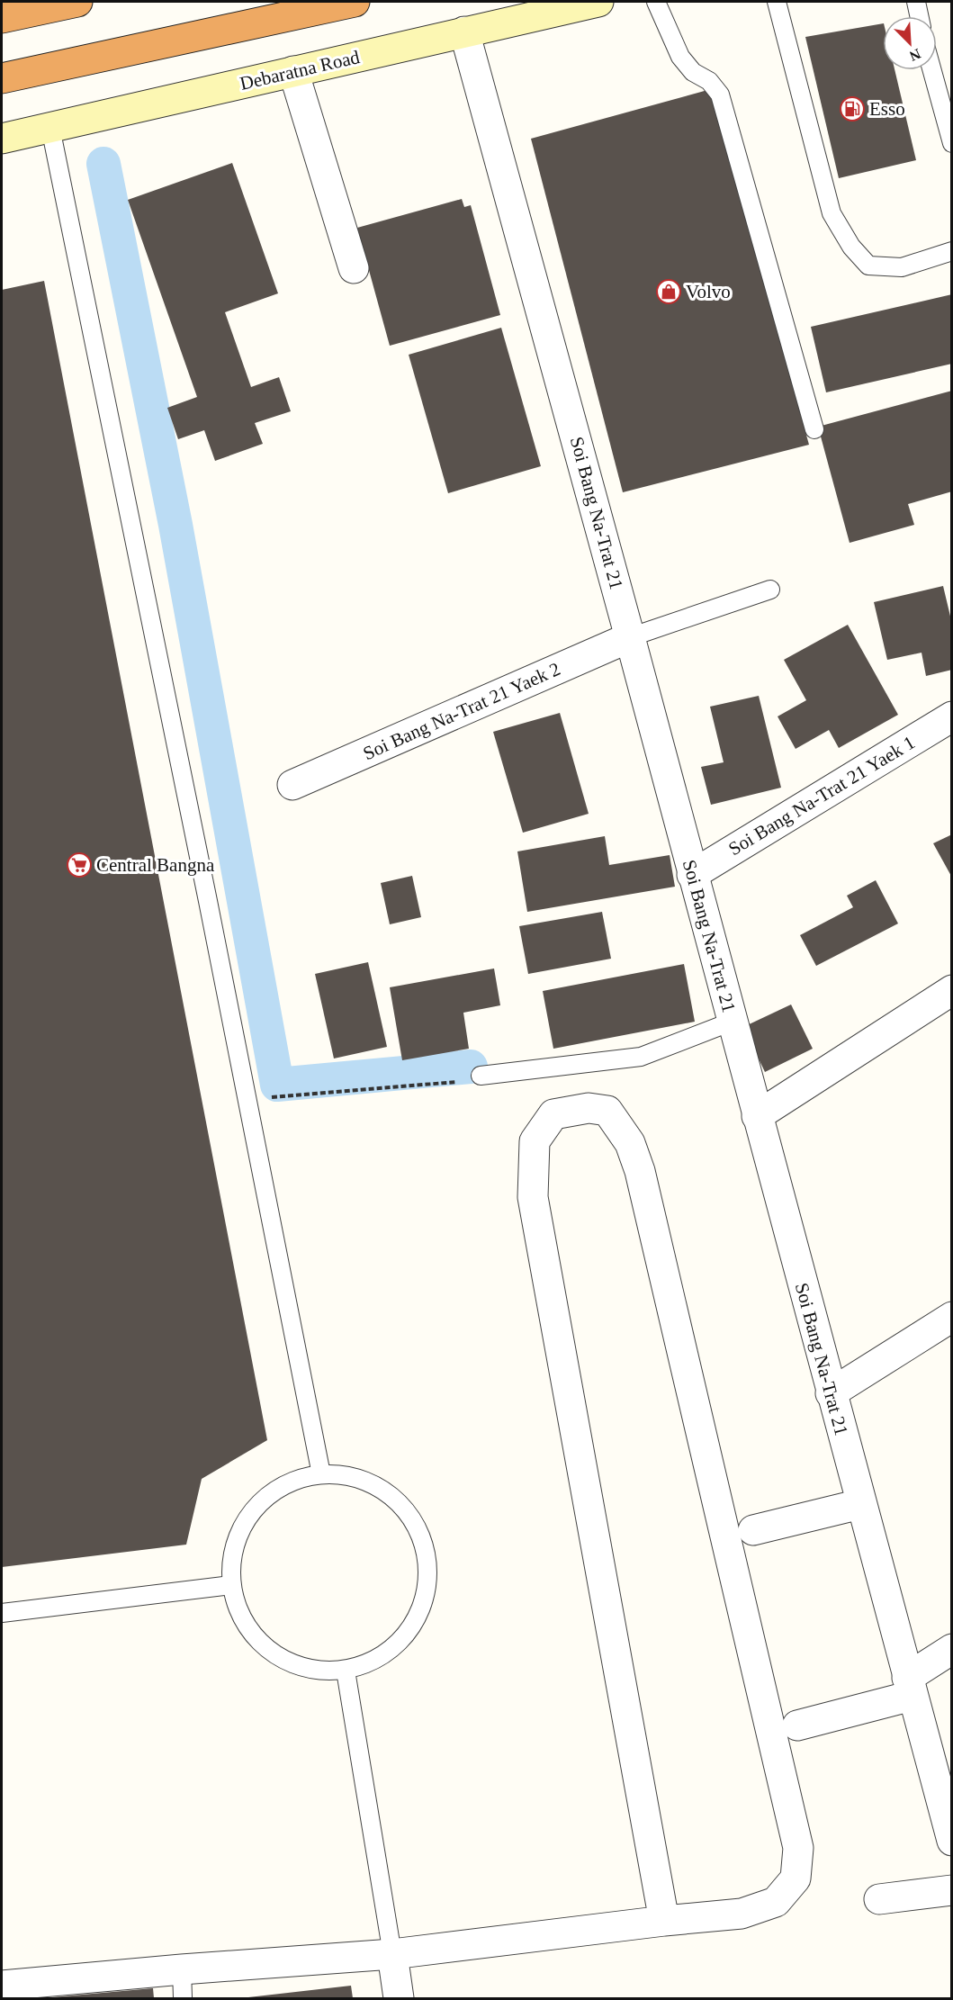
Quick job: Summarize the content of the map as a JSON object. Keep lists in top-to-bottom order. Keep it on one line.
{"streets":{"main road":["Debaratna Road"],"street":["Soi Bang Na-Trat 21","Soi Bang Na-Trat 21 Yaek 2","Soi Bang Na-Trat 21 Yaek 1"]},"crossings":[["Debaratna Road","Soi Bang Na-Trat 21"],["Soi Bang Na-Trat 21","Soi Bang Na-Trat 21 Yaek 2"],["Soi Bang Na-Trat 21","Soi Bang Na-Trat 21 Yaek 1"]],"places":{"fuel station":["Esso"],"shop":["Volvo"],"supermarket":["Central Bangna"]},"north":"bottom right"}
